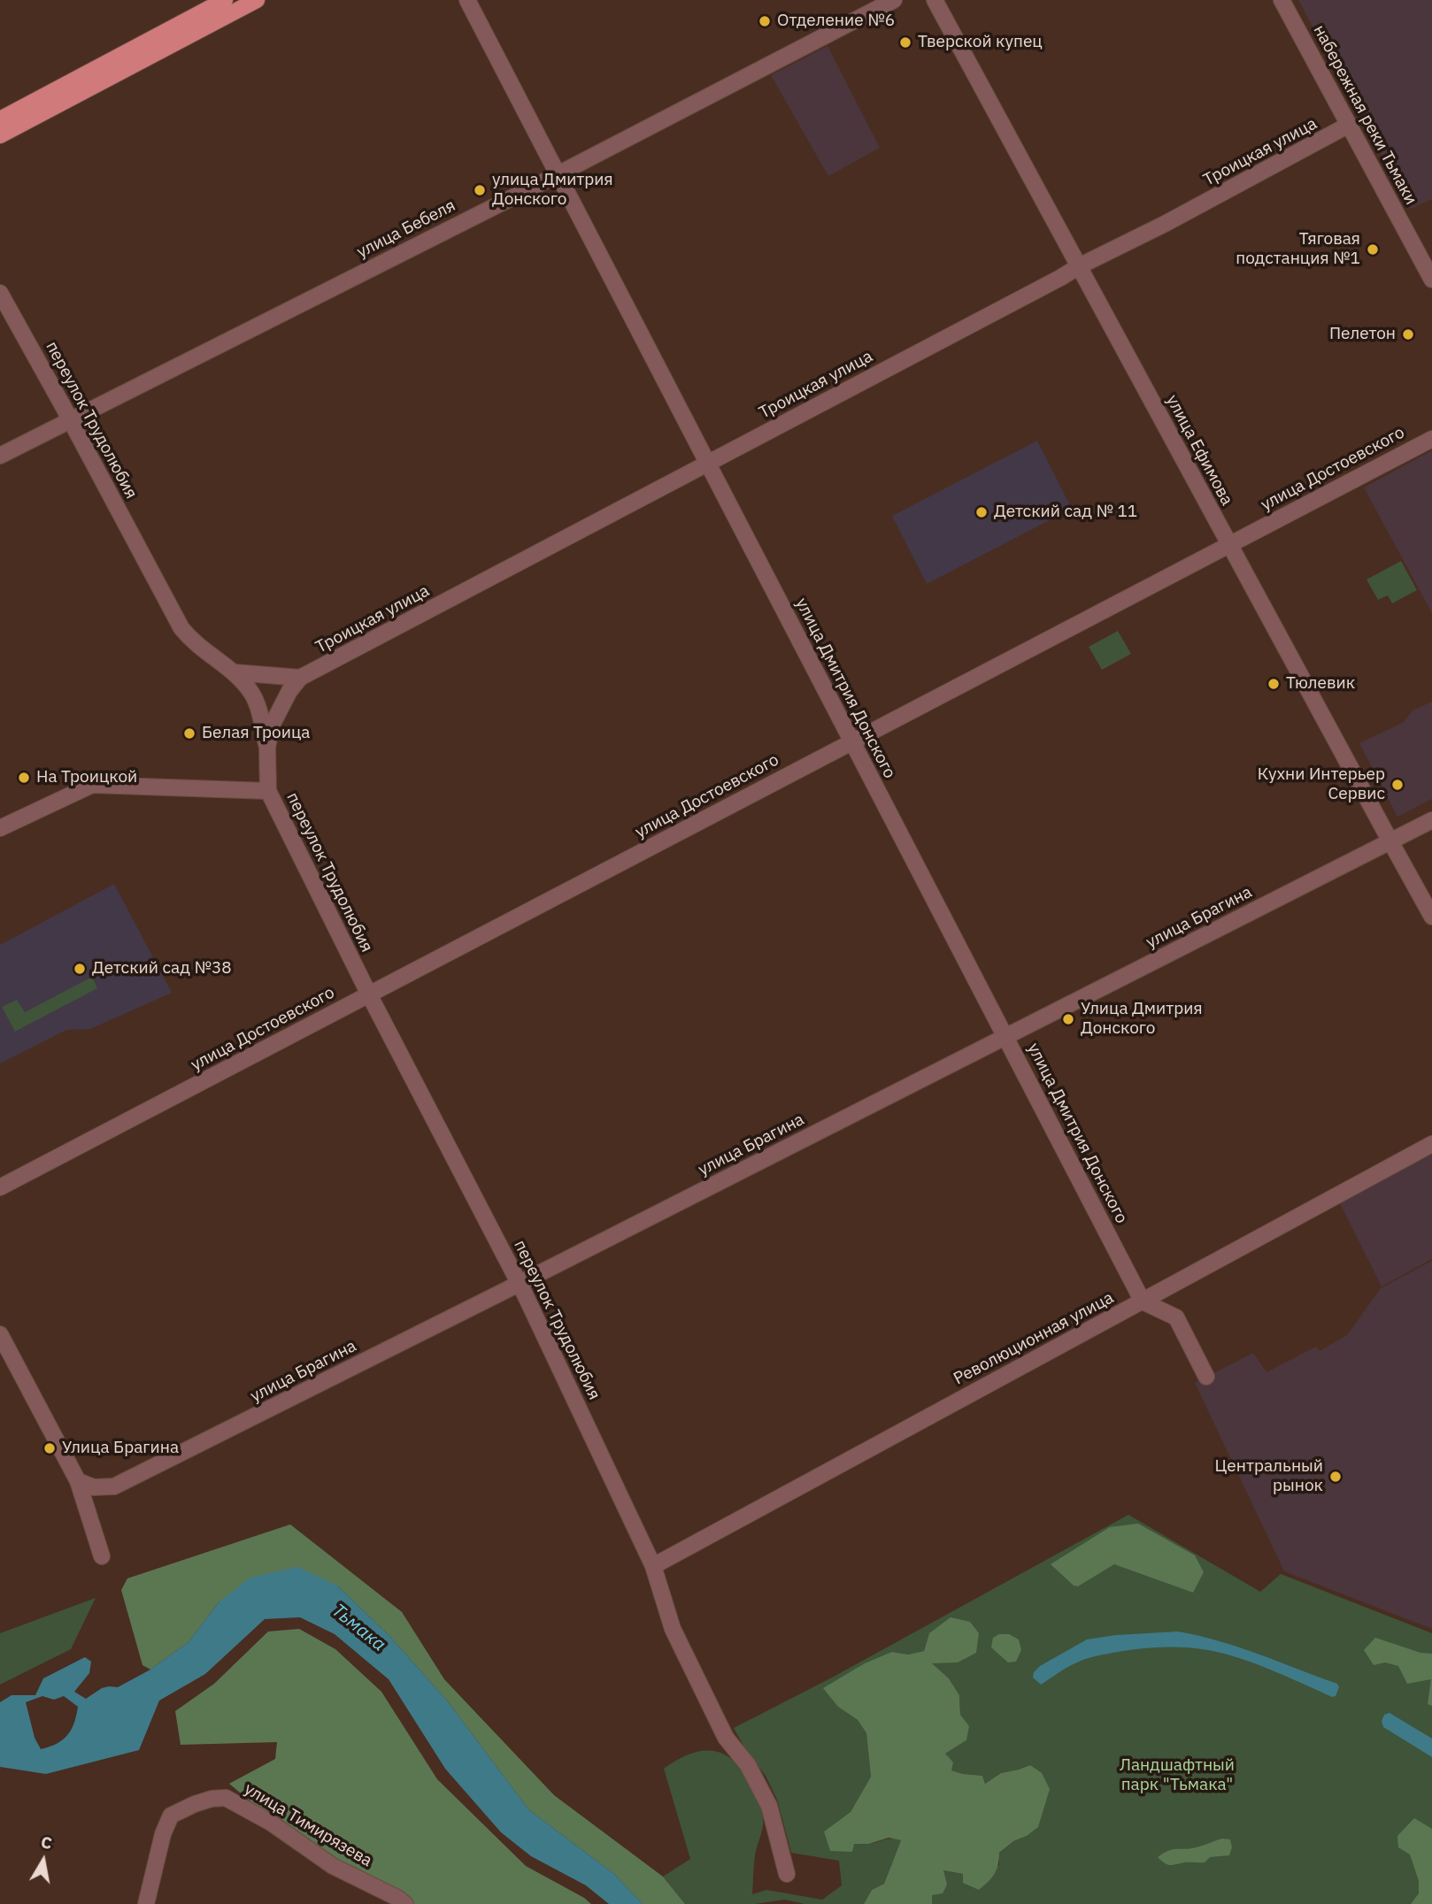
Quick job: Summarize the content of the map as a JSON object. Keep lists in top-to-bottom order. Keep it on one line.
{"streets":{"street":["набережная реки Тьмаки","Троицкая улица","улица Бебеля","переулок Трудолюбия","улица Ефимова","улица Достоевского","улица Дмитрия Донского","улица Брагина","Революционная улица","улица Тимирязева"]},"crossings":[["набережная реки Тьмаки","Троицкая улица"],["Троицкая улица","переулок Трудолюбия"],["Троицкая улица","улица Ефимова"],["Троицкая улица","улица Дмитрия Донского"],["улица Бебеля","переулок Трудолюбия"],["улица Бебеля","улица Дмитрия Донского"],["переулок Трудолюбия","улица Достоевского"],["переулок Трудолюбия","улица Брагина"],["переулок Трудолюбия","Революционная улица"],["улица Ефимова","улица Достоевского"],["улица Ефимова","улица Брагина"],["улица Достоевского","улица Дмитрия Донского"],["улица Дмитрия Донского","улица Брагина"],["улица Дмитрия Донского","Революционная улица"]],"water":["Тьмака"],"parks":["Ландшафтный парк \"Тьмака\""],"places":["Отделение №6","Тверской купец","улица Дмитрия Донского","Тяговая подстанция №1","Пелетон","Детский сад № 11","Тюлевик","Белая Троица","На Троицкой","Кухни Интерьер Сервис","Детский сад №38","Улица Дмитрия Донского","Улица Брагина","Центральный рынок"],"north":"top"}
